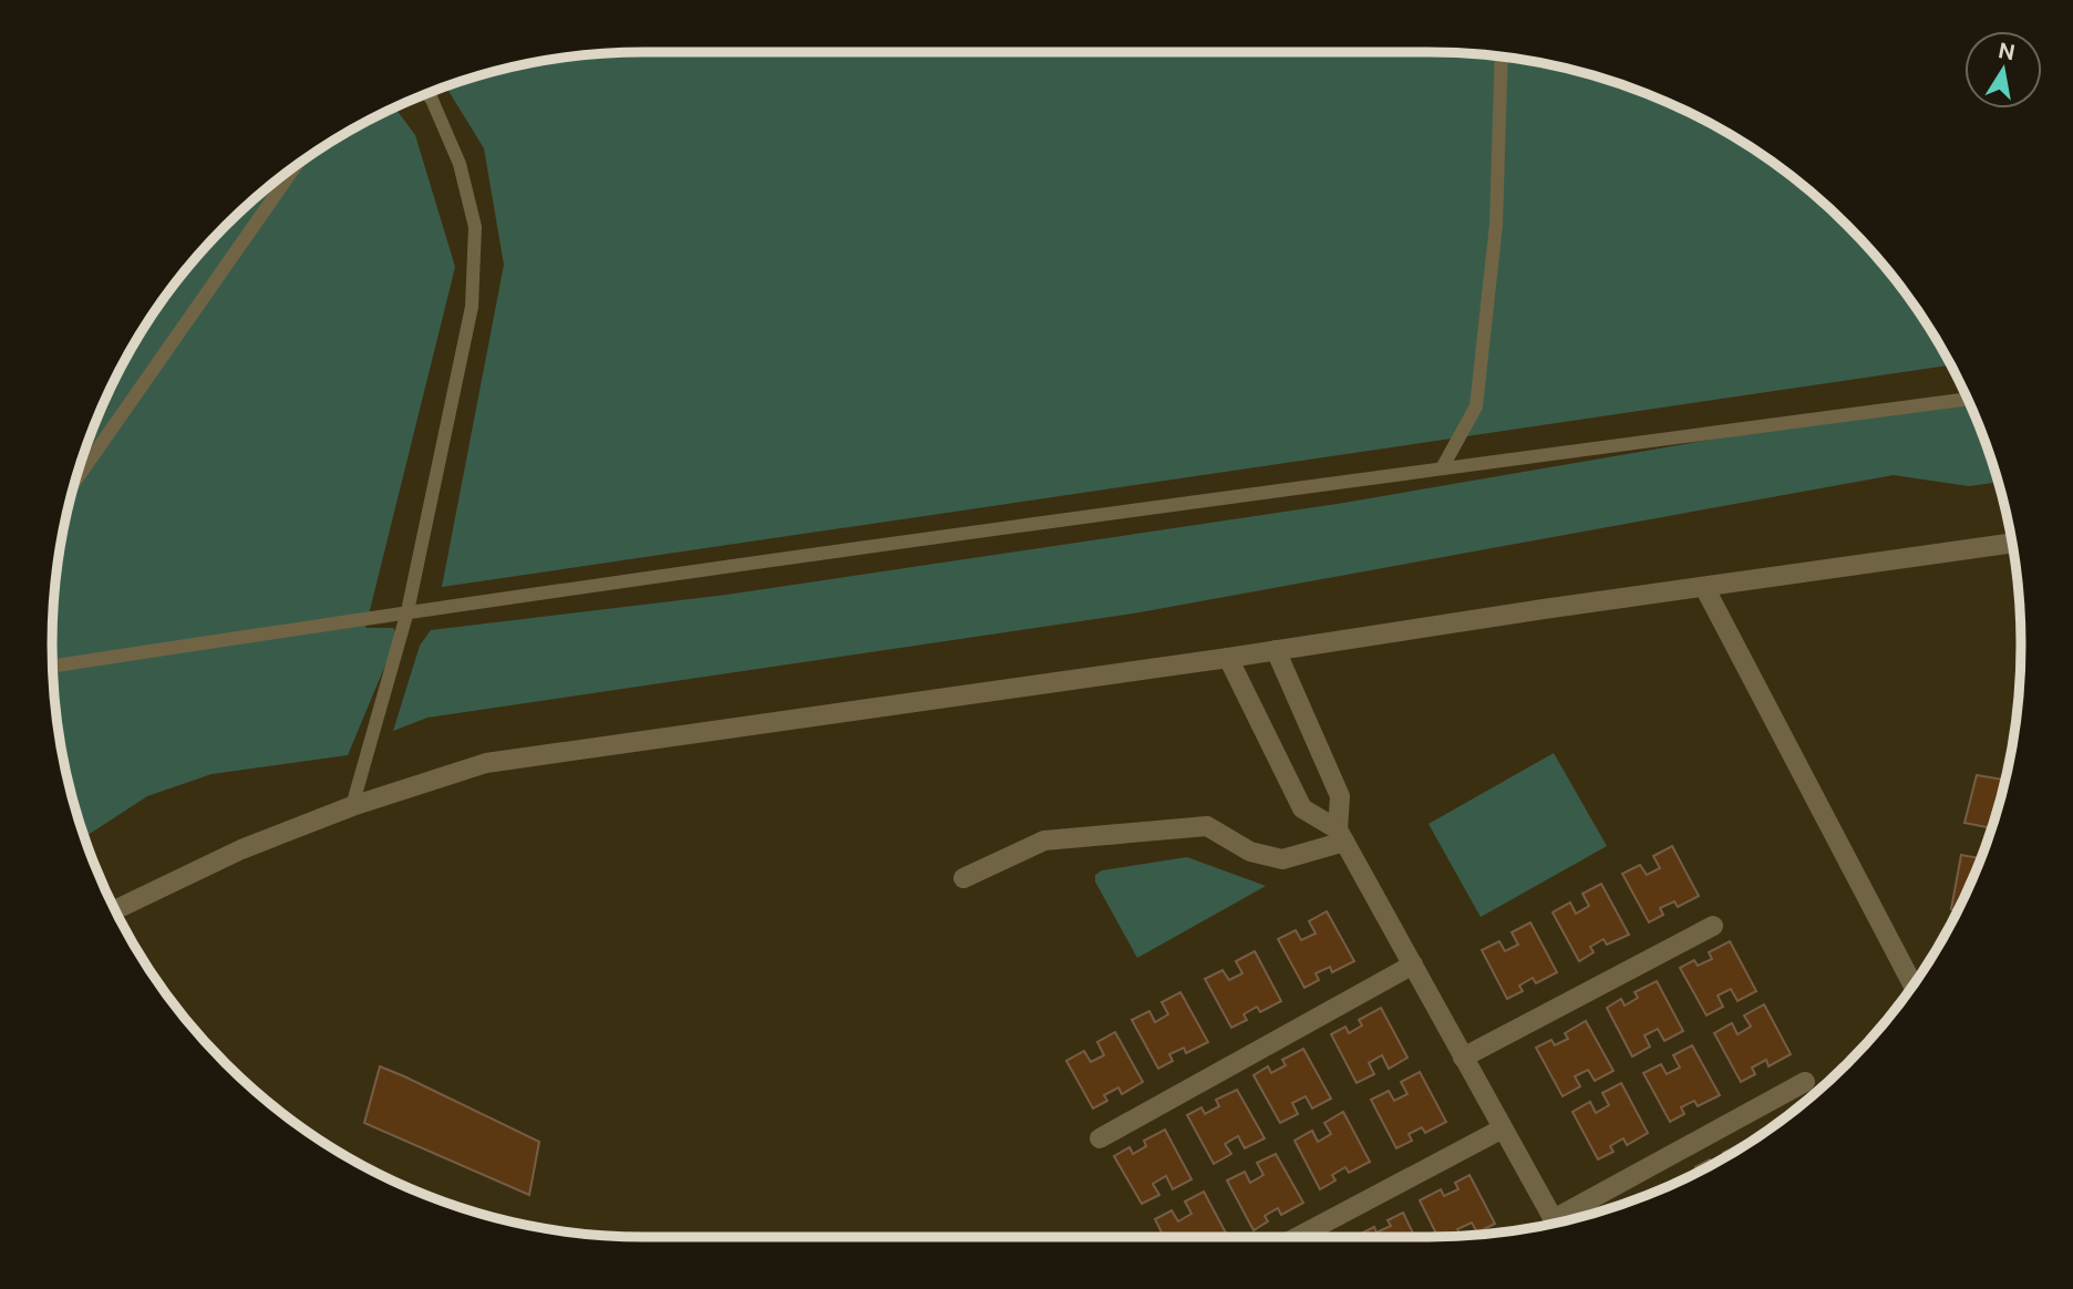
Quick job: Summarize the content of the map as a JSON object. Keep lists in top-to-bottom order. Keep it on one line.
{"north":"top"}
